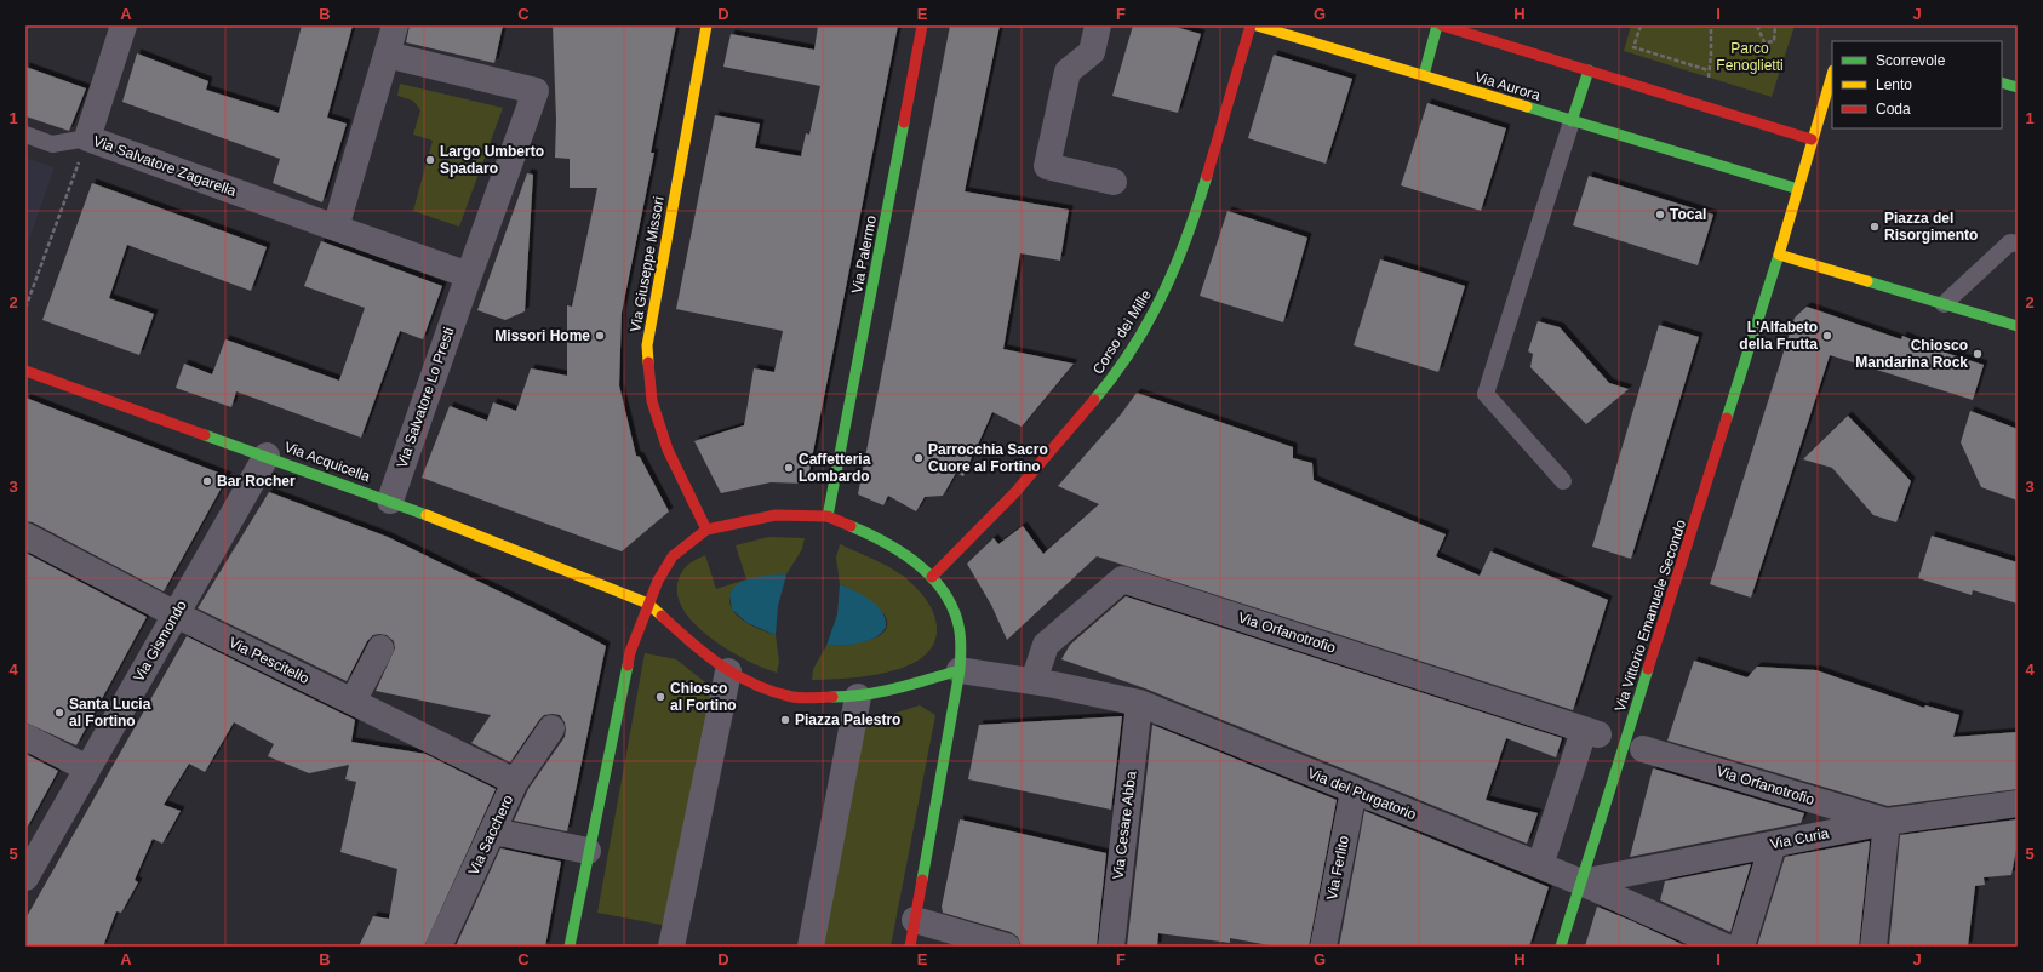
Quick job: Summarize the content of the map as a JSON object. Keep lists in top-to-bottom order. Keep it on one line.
{"streets":{"main road":["Via Aurora","Via Palermo","Via Giuseppe Missori","Corso dei Mille","Via Acquicella","Via Vittorio Emanuele Secondo"],"street":["Via Salvatore Zagarella","Via Salvatore Lo Presti","Via Orfanotrofio","Via Gismondo","Via Pescitello","Via del Purgatorio","Via Cesare Abba","Via Sacchero","Via Curia","Via Ferlito"]},"crossings":[["Via Aurora","Via Vittorio Emanuele Secondo"],["Via Salvatore Zagarella","Via Salvatore Lo Presti"],["Via Salvatore Lo Presti","Via Acquicella"],["Via Acquicella","Via Gismondo"],["Via Vittorio Emanuele Secondo","Via del Purgatorio"],["Via Vittorio Emanuele Secondo","Via Curia"],["Via Orfanotrofio","Via del Purgatorio"],["Via Orfanotrofio","Via Curia"],["Via Gismondo","Via Pescitello"],["Via Pescitello","Via Sacchero"],["Via del Purgatorio","Via Cesare Abba"],["Via del Purgatorio","Via Curia"],["Via del Purgatorio","Via Ferlito"]],"parks":["Parco Fenoglietti"],"places":["Largo Umberto Spadaro","Tocal","Piazza del Risorgimento","Missori Home","L'Alfabeto della Frutta","Chiosco Mandarina Rock","Parrocchia Sacro Cuore al Fortino","Caffetteria Lombardo","Bar Rocher","Chiosco al Fortino","Santa Lucia al Fortino","Piazza Palestro"],"legend":["Scorrevole","Lento","Coda"],"grid":{"columns":["A","B","C","D","E","F","G","H","I","J"],"rows":["1","2","3","4","5"]}}
